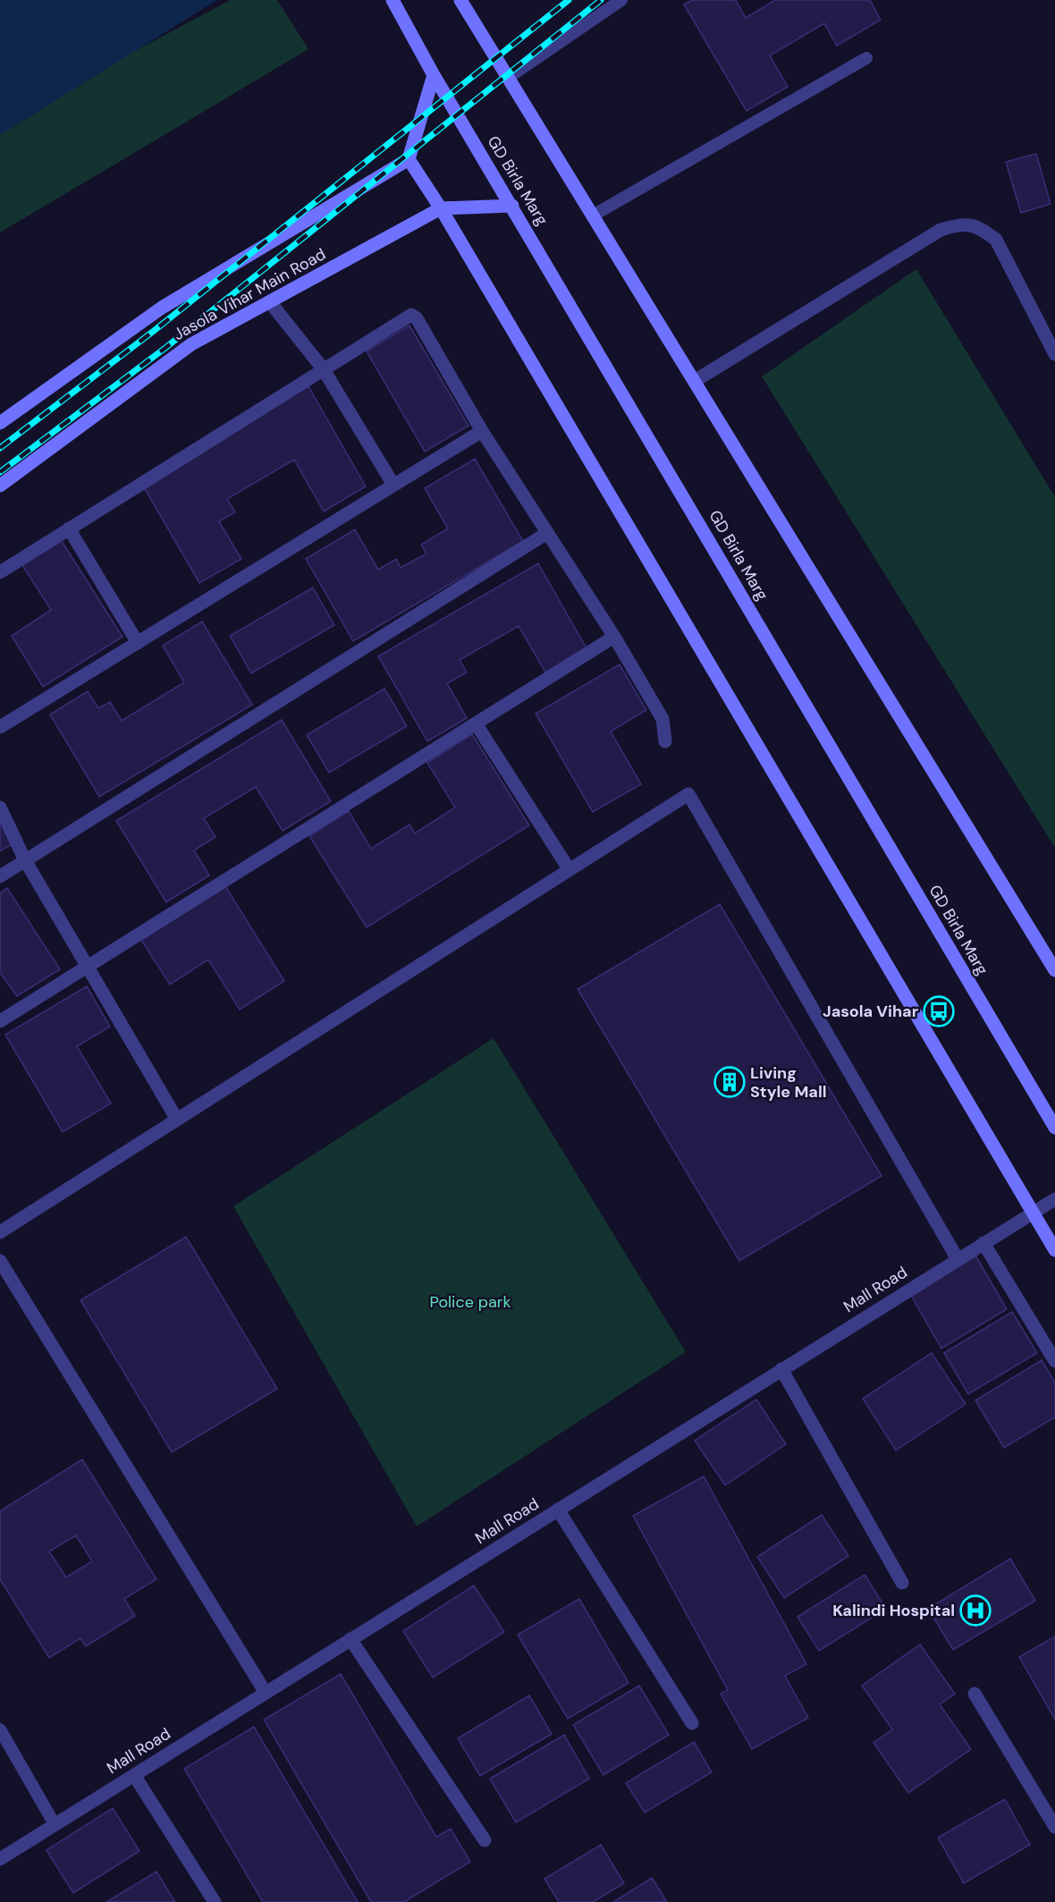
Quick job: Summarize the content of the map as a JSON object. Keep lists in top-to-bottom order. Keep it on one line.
{"streets":{"main road":["GD Birla Marg","Jasola Vihar Main Road"],"street":["Mall Road"]},"crossings":[["GD Birla Marg","Jasola Vihar Main Road"]],"parks":["Police park"],"places":{"bus stop":["Jasola Vihar"],"building":["Living Style Mall"],"hospital":["Kalindi Hospital"]}}
